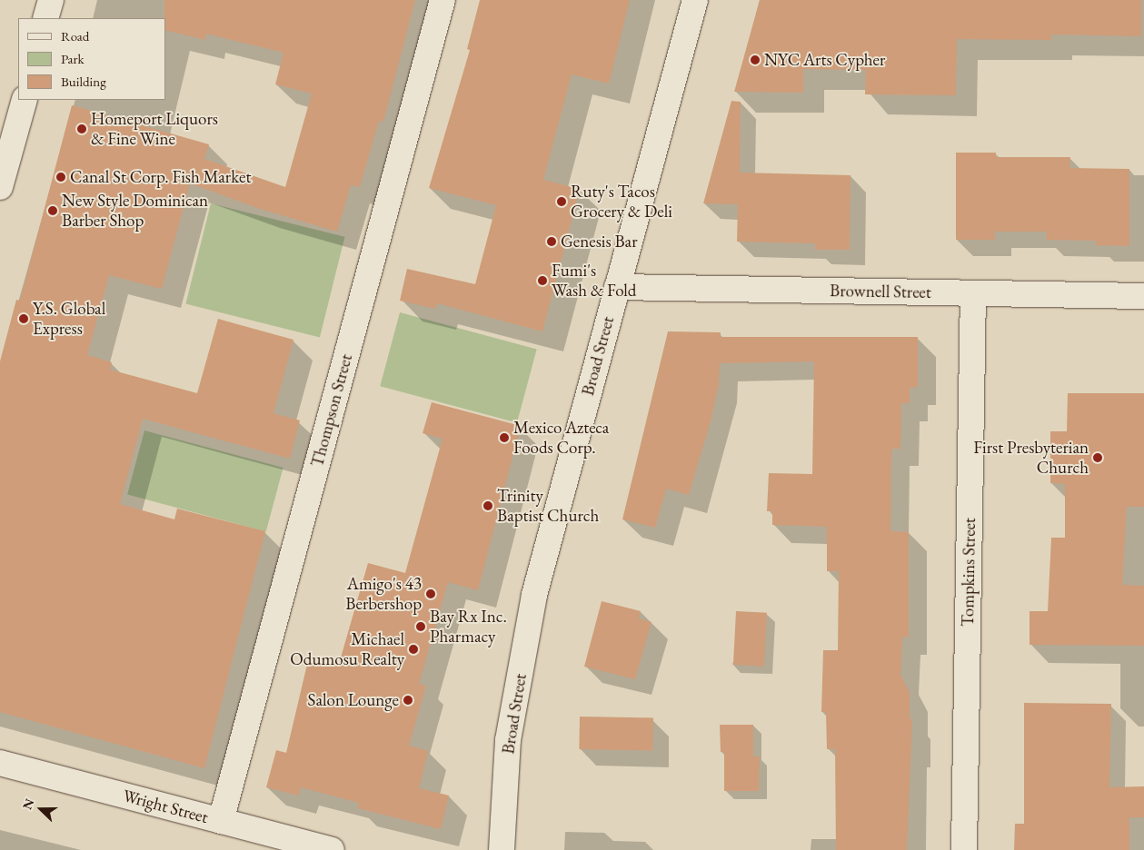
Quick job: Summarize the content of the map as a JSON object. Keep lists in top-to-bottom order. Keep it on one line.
{"streets":{"street":["Brownell Street","Broad Street","Thompson Street","Tompkins Street","Wright Street"]},"crossings":[["Brownell Street","Broad Street"],["Brownell Street","Tompkins Street"],["Thompson Street","Wright Street"]],"places":["NYC Arts Cypher","Homeport Liquors & Fine Wine","Canal St Corp. Fish Market","Ruty's Tacos Grocery & Deli","New Style Dominican Barber Shop","Genesis Bar","Fumi's Wash & Fold","Y.S. Global Express","Mexico Azteca Foods Corp.","First Presbyterian Church","Trinity Baptist Church","Amigo's 43 Berbershop","Bay Rx Inc. Pharmacy","Michael Odumosu Realty","Salon Lounge"],"legend":["Road","Park","Building"],"north":"left"}
